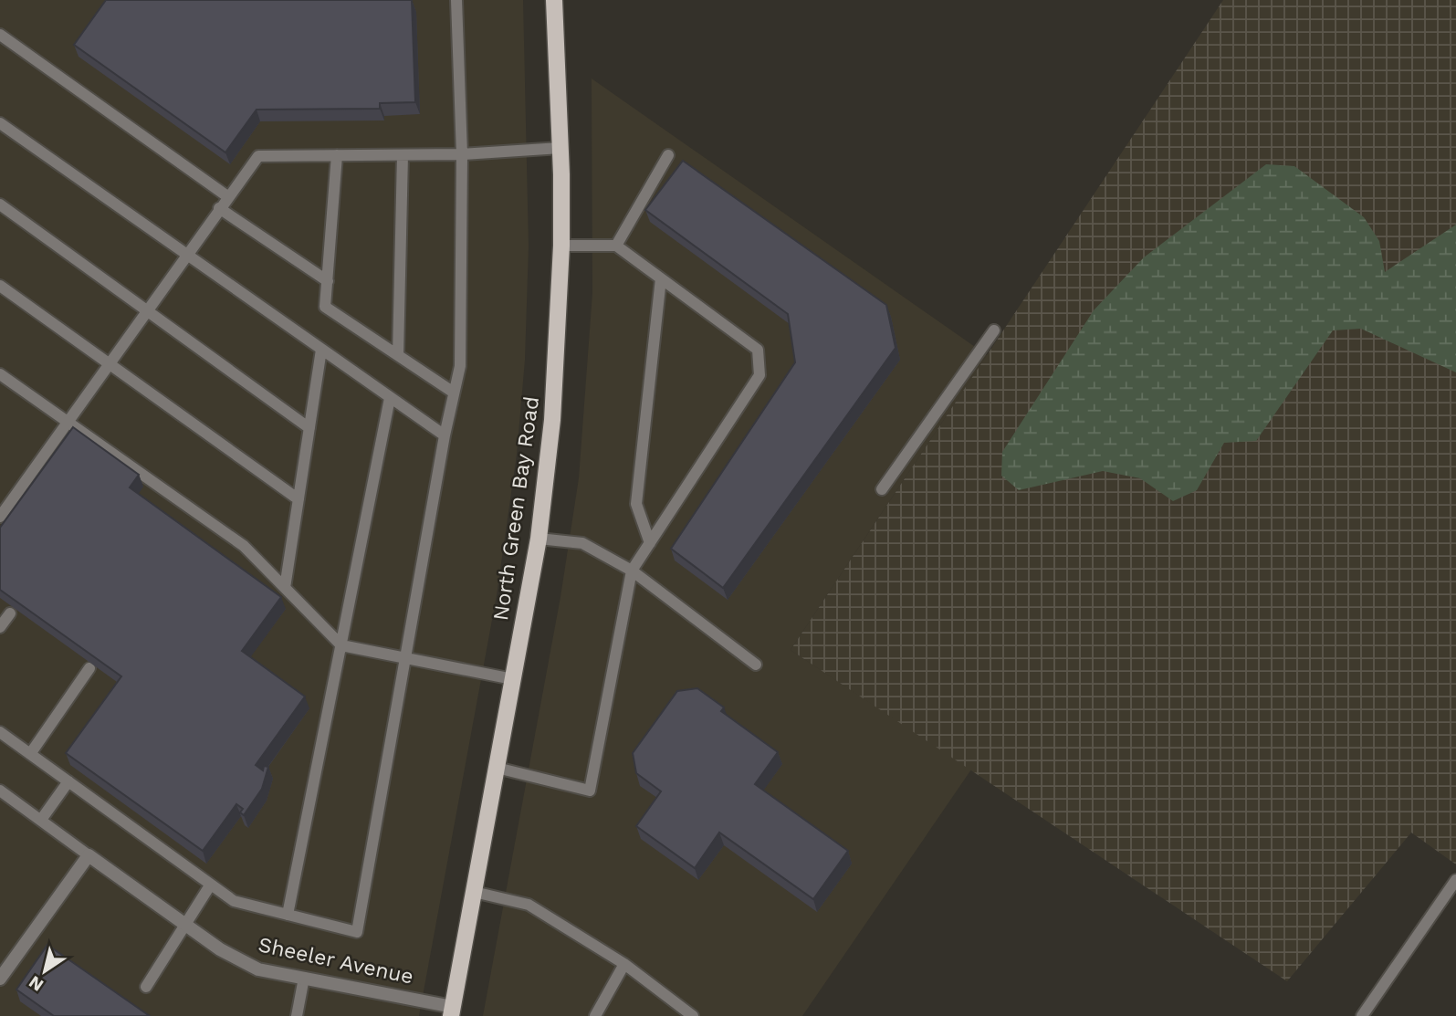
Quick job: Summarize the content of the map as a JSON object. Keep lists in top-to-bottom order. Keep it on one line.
{"streets":{"main road":["North Green Bay Road"],"street":["Sheeler Avenue"]},"crossings":[["North Green Bay Road","Sheeler Avenue"]],"north":"bottom left"}
